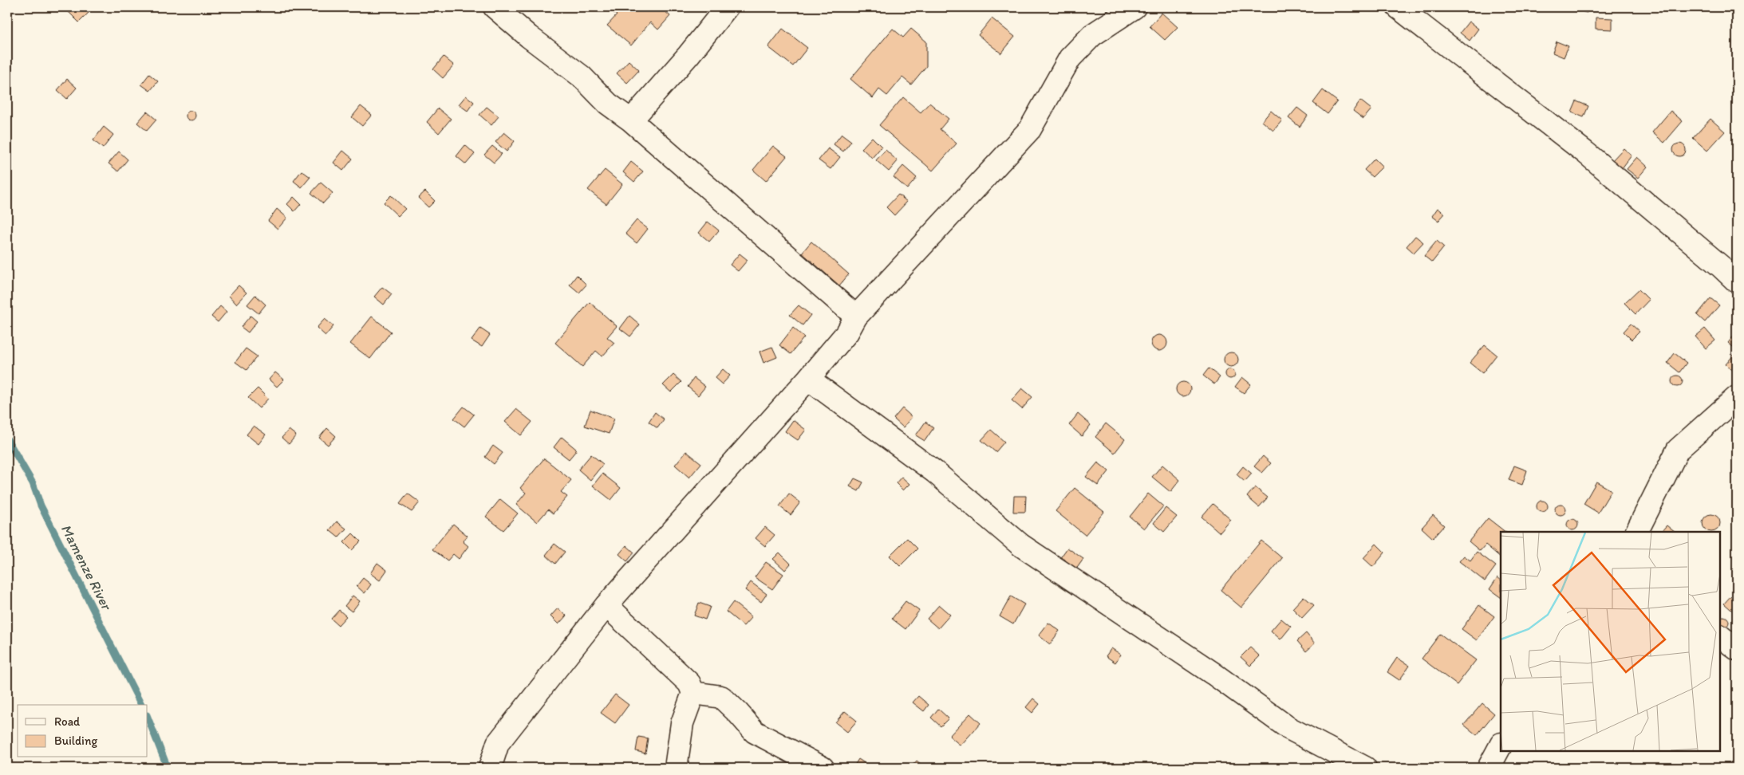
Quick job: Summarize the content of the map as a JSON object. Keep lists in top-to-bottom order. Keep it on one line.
{"water":["Mamenze River"],"legend":["Road","Building"]}
